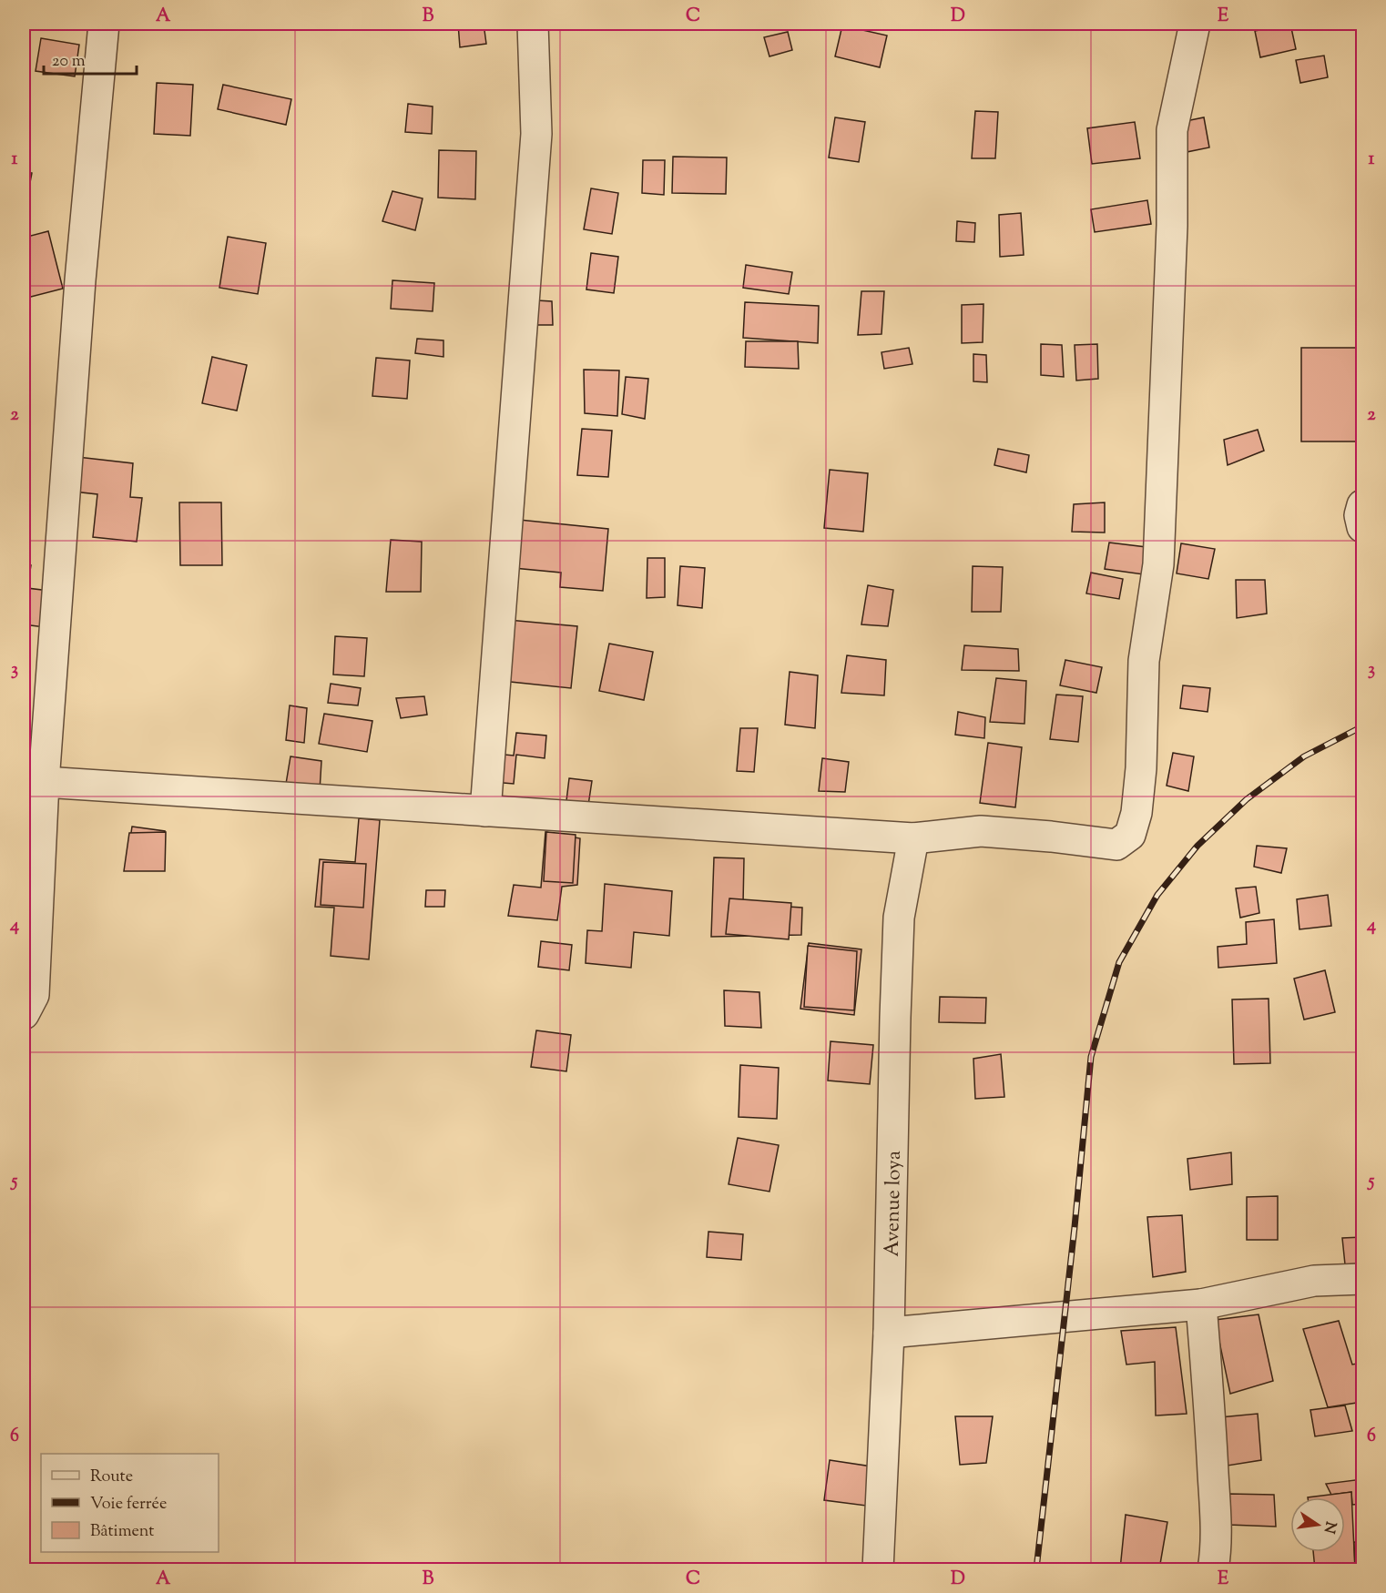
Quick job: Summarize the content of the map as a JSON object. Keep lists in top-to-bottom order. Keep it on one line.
{"streets":{"street":["Avenue loya"]},"legend":["Route","Voie ferrée","Bâtiment"],"scale_bar":"20 m","north":"right","grid":{"columns":["A","B","C","D","E"],"rows":["1","2","3","4","5","6"]}}
